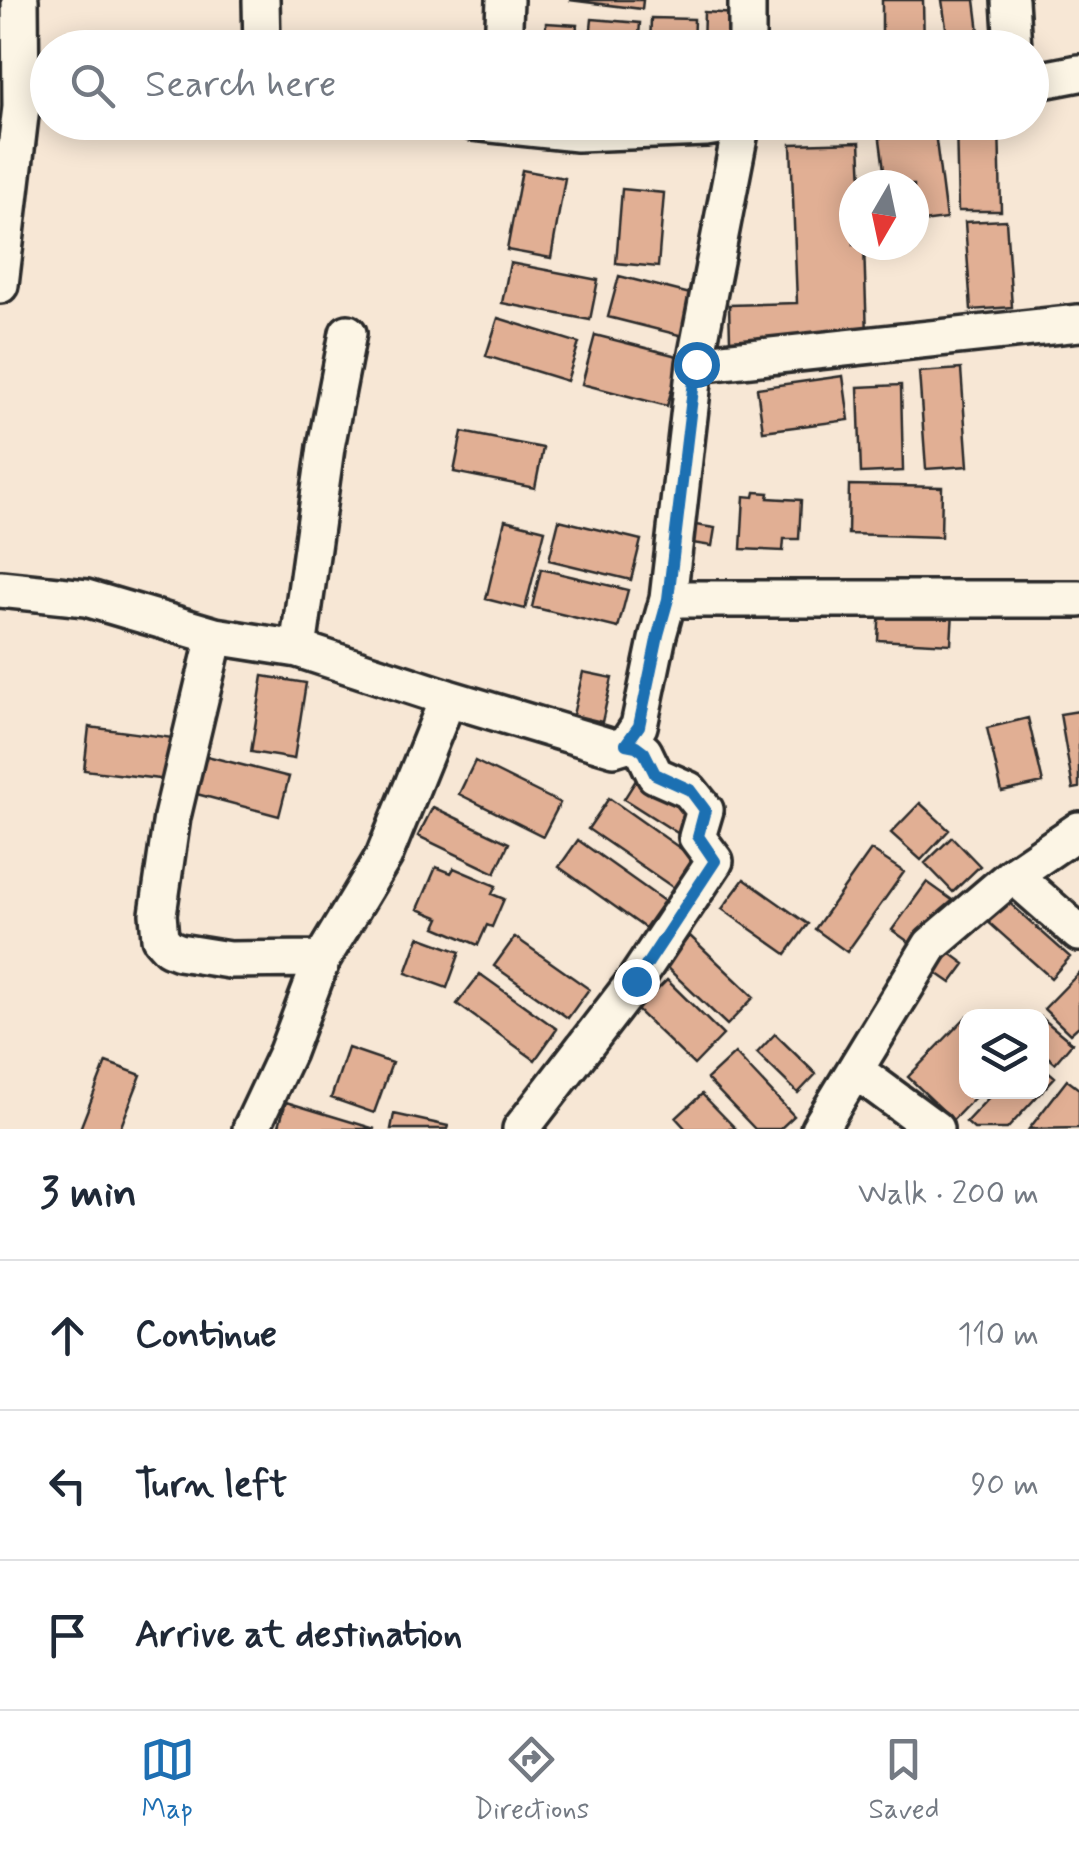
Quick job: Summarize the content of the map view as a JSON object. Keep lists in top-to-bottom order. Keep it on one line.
{"north":"bottom","page":{"search":"Search here","heading":["3 min","Walk · 200 m"],"list":[["Continue","110 m"],["Turn left","90 m"],"Arrive at destination"],"nav":["Map","Directions","Saved"]}}
